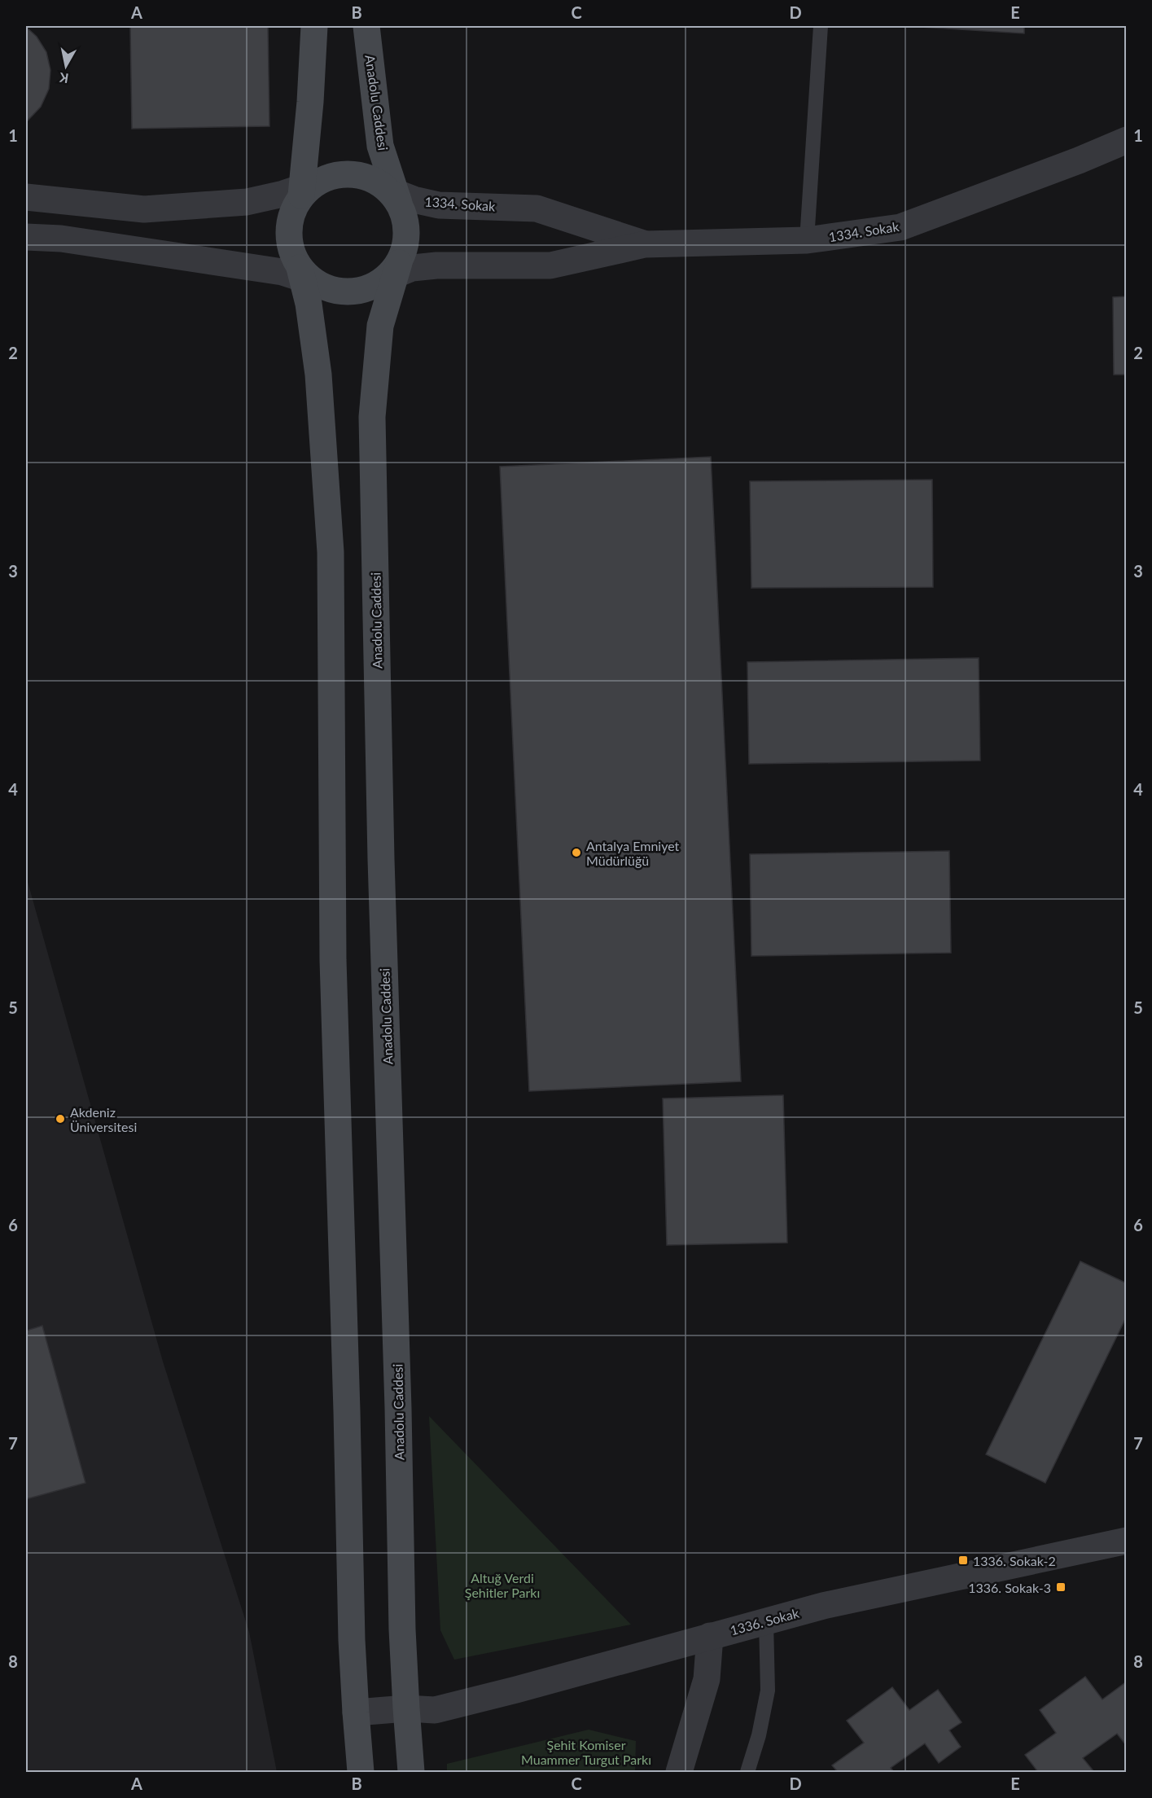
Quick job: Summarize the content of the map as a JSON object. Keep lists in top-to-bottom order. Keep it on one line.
{"streets":{"main road":["Anadolu Caddesi"],"street":["1334. Sokak","1336. Sokak"]},"crossings":[["Anadolu Caddesi","1334. Sokak"],["Anadolu Caddesi","1336. Sokak"]],"parks":["Altuğ Verdi Şehitler Parkı","Şehit Komiser Muammer Turgut Parkı"],"places":{"other":["Antalya Emniyet Müdürlüğü","Akdeniz Üniversitesi"],"transit":["1336. Sokak-2","1336. Sokak-3"]},"north":"bottom","grid":{"columns":["A","B","C","D","E"],"rows":["1","2","3","4","5","6","7","8"]}}
